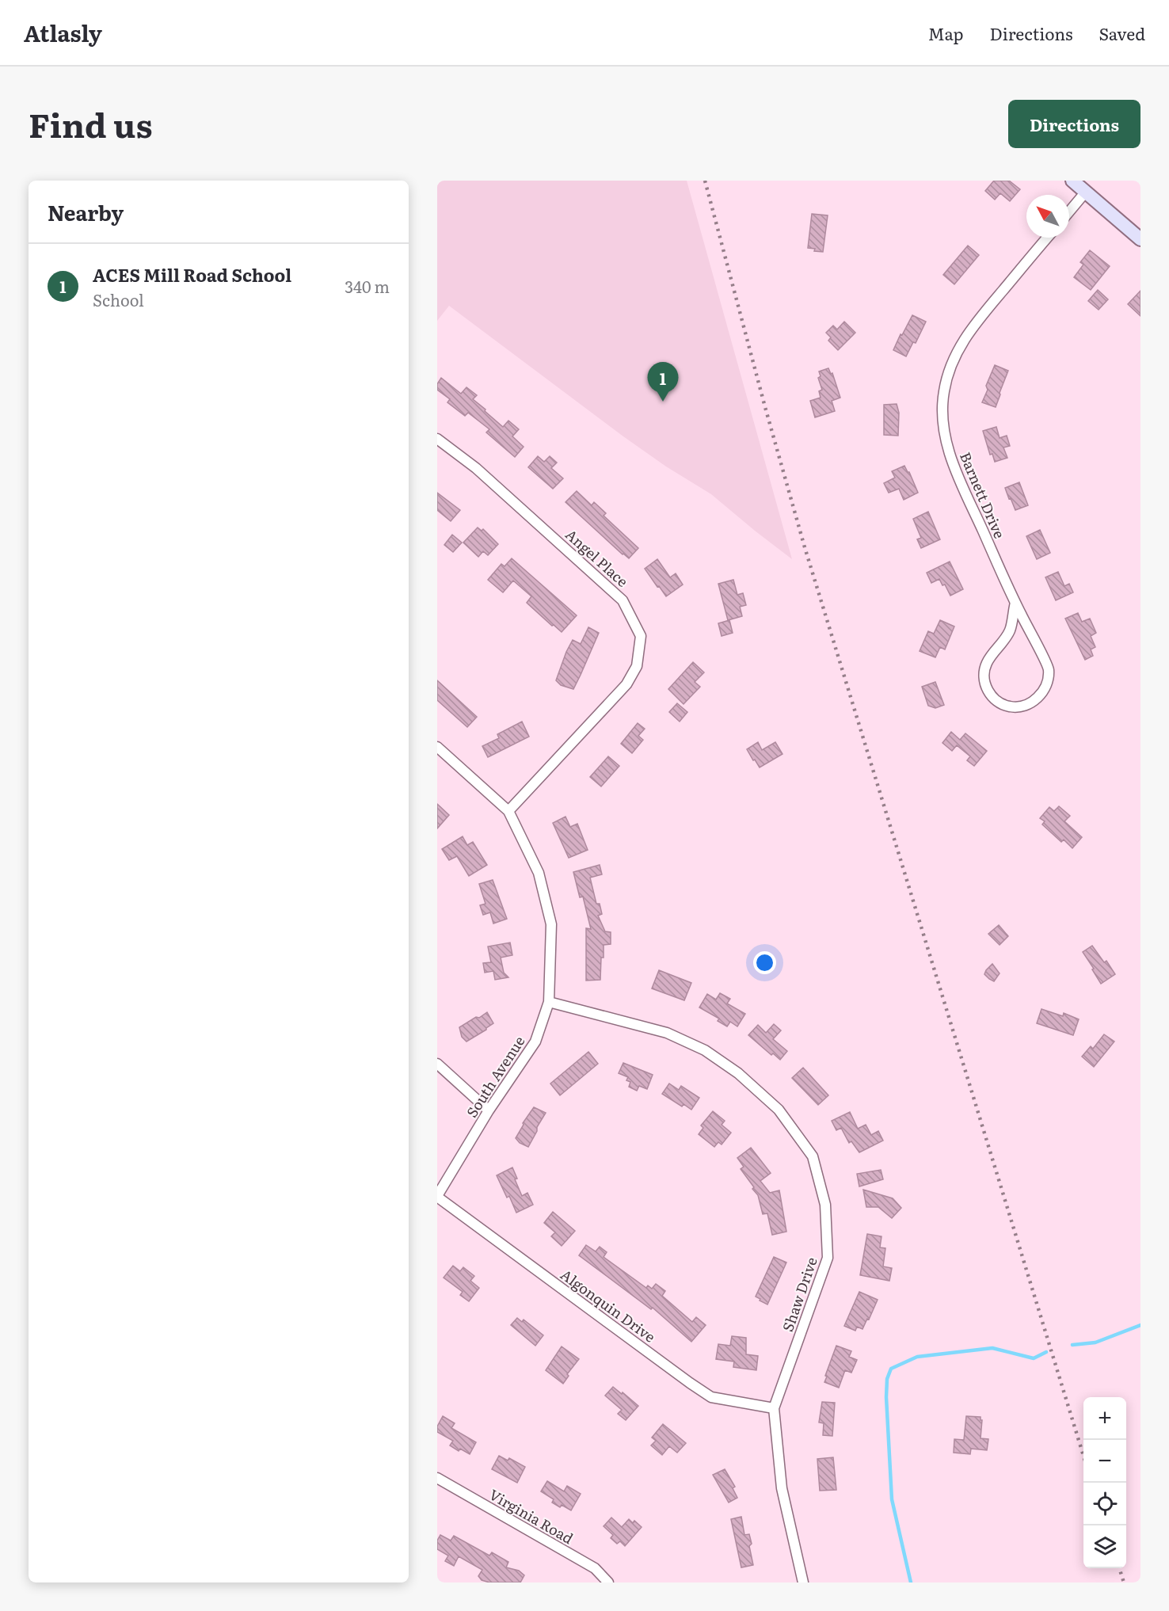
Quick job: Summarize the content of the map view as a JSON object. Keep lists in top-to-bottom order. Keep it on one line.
{"streets":{"street":["Barnett Drive","Angel Place","South Avenue","Shaw Drive","Algonquin Drive","Virginia Road"]},"crossings":[["Angel Place","South Avenue"],["South Avenue","Shaw Drive"],["South Avenue","Algonquin Drive"],["Shaw Drive","Algonquin Drive"]],"north":"top left","page":{"header":"Atlasly","nav":["Map","Directions","Saved"],"title":"Find us","buttons":"Directions","heading":"Nearby","list":[{"mark":"1","name":"ACES Mill Road School","note":"School","value":"340 m"}],"pins":"1","map_buttons":["+","−"]}}
